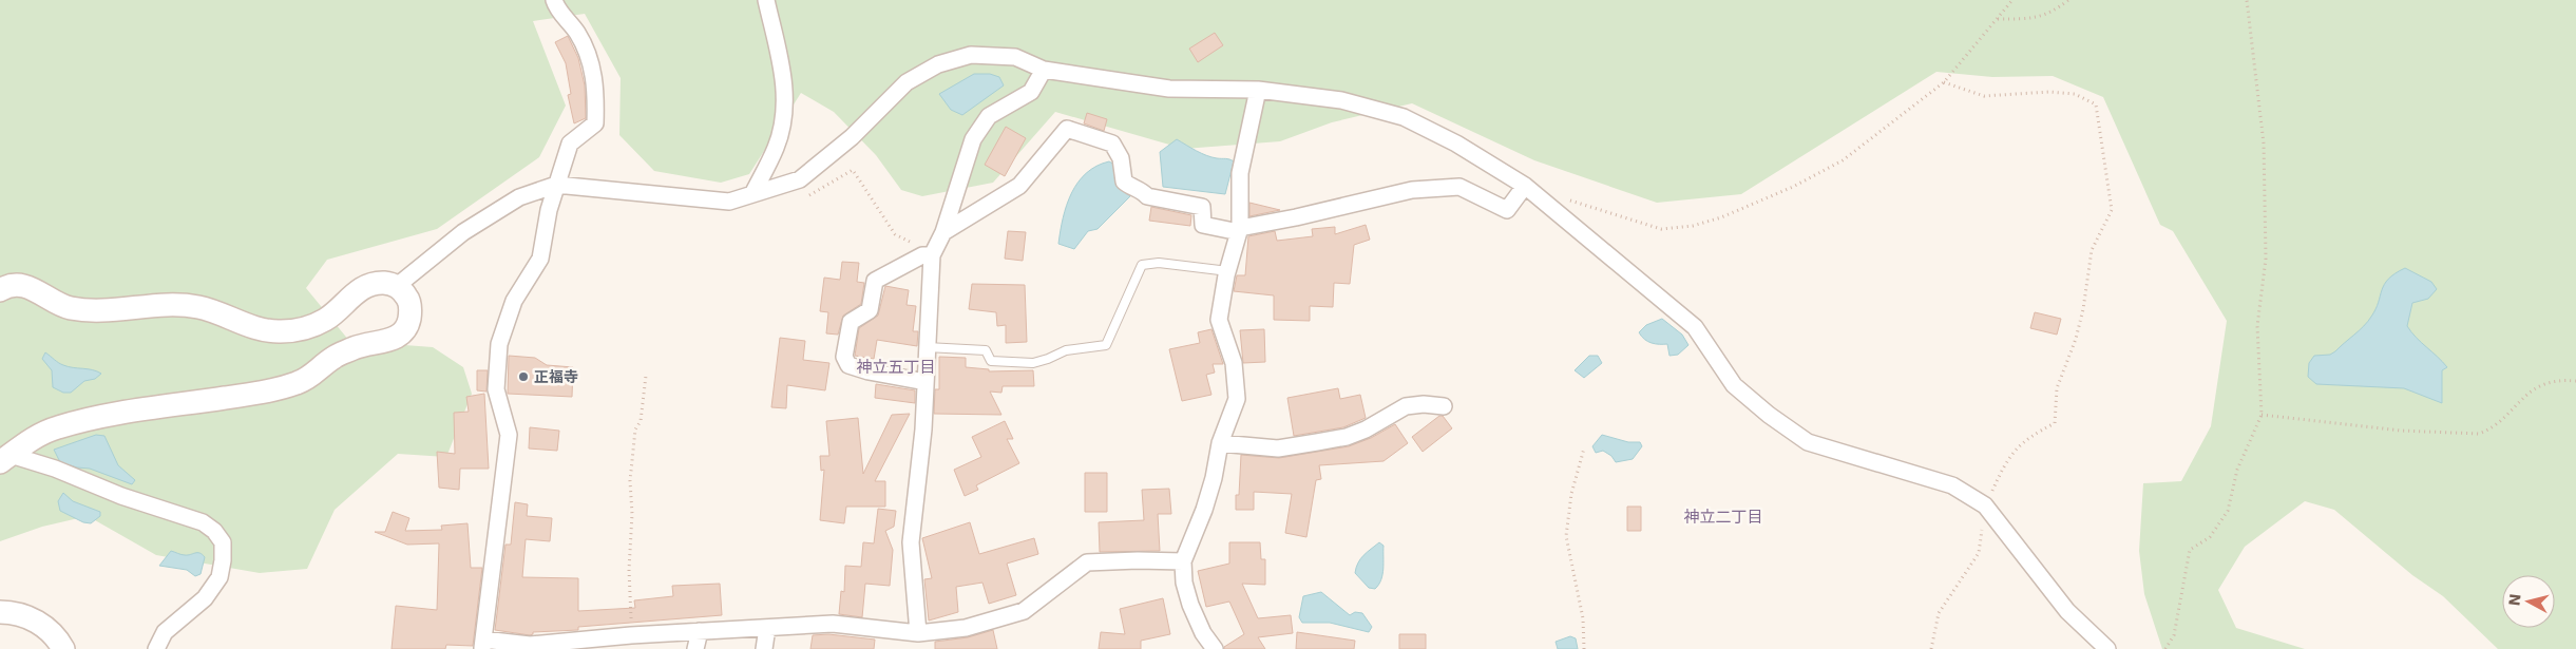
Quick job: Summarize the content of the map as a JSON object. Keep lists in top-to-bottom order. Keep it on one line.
{"districts":["神立五丁目","神立二丁目"],"places":["正福寺"],"north":"left"}
